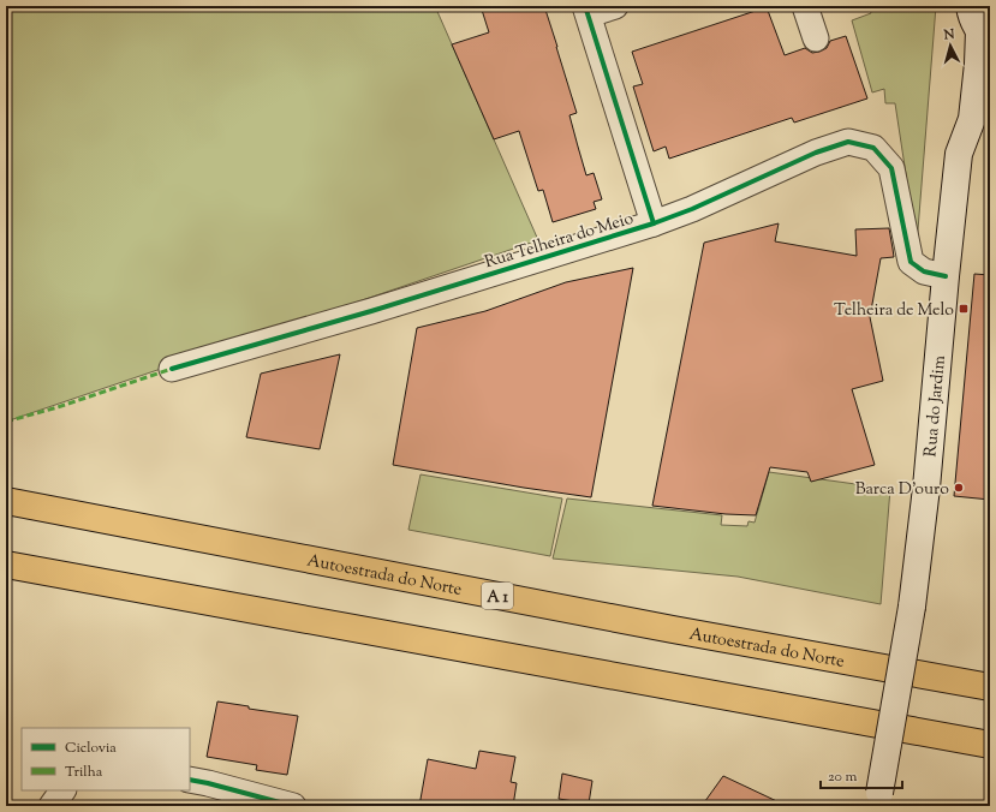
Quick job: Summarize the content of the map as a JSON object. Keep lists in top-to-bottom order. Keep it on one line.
{"streets":{"highway":["Autoestrada do Norte","A 1"],"main road":["Rua do Jardim"],"street":["Rua Telheira do Meio"]},"crossings":[["Rua Telheira do Meio","Rua do Jardim"]],"places":{"transit":["Telheira de Melo"],"other":["Barca D'ouro"]},"legend":["Ciclovia","Trilha"],"scale_bar":"20 m","north":"top"}
